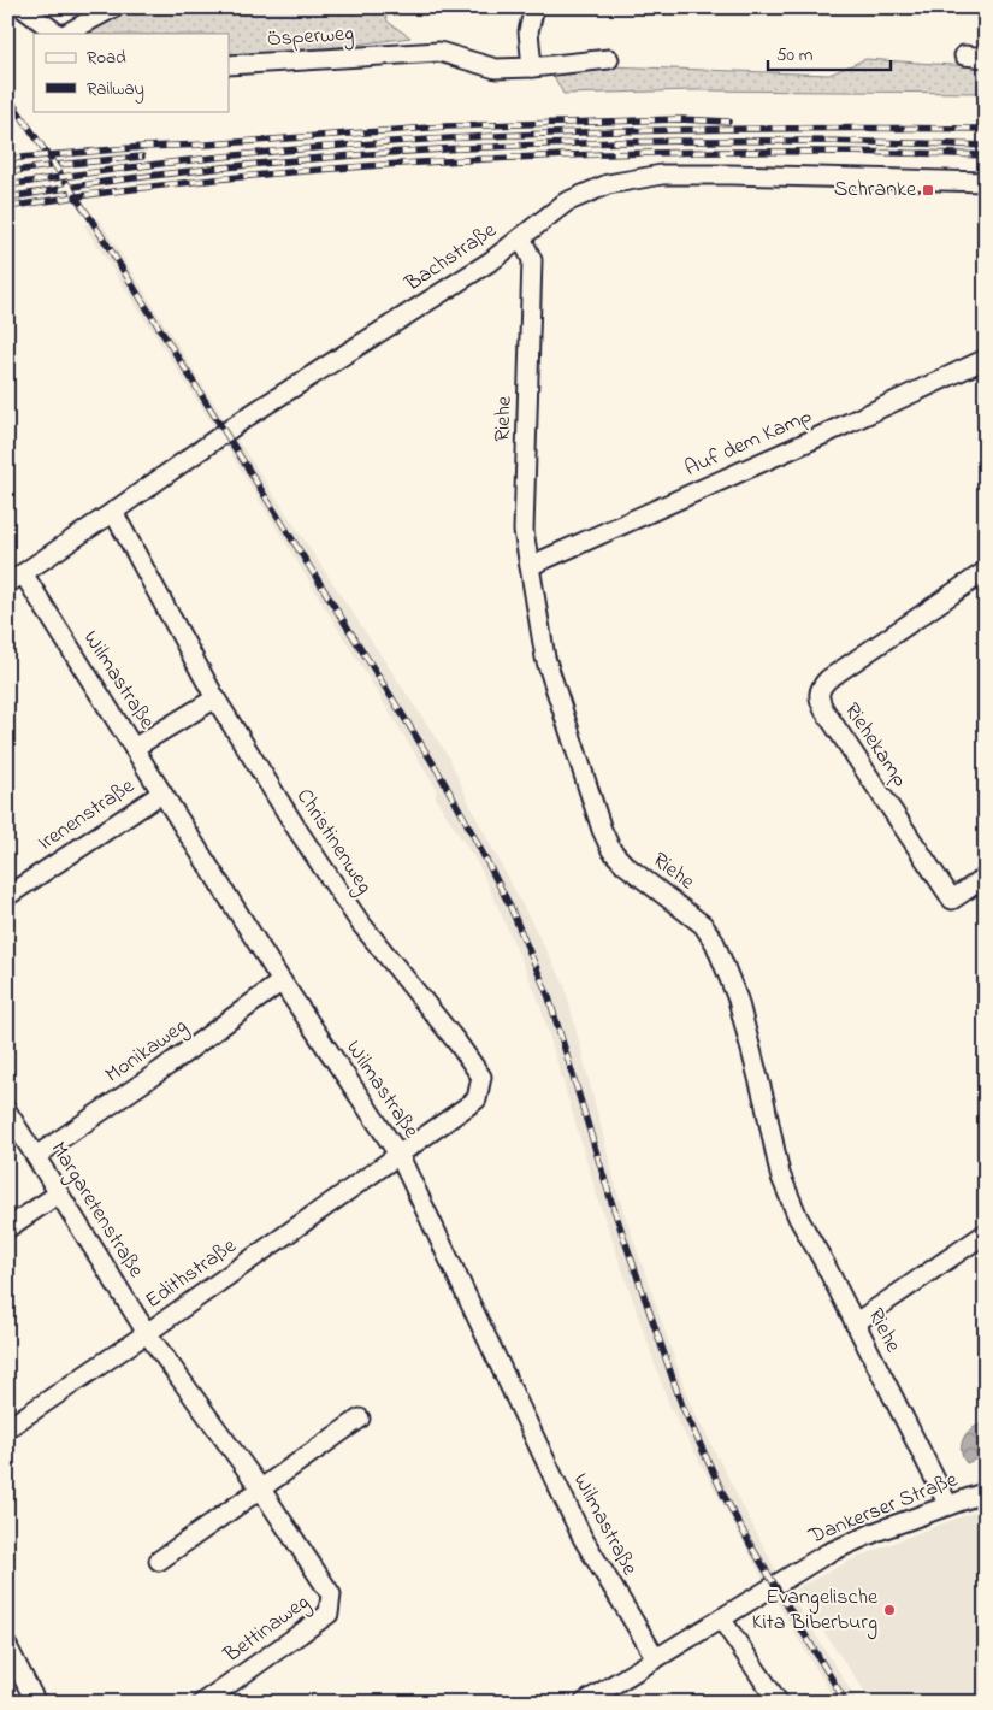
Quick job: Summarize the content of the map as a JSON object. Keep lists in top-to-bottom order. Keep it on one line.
{"streets":{"street":["Ösperweg","Bachstraße","Riehe","Auf dem Kamp","Wilmastraße","Riehekamp","Irenenstraße","Christinenweg","Monikaweg","Margaretenstraße","Edithstraße","Dankerser Straße","Bettinaweg"]},"crossings":[["Bachstraße","Riehe"],["Bachstraße","Wilmastraße"],["Bachstraße","Christinenweg"],["Riehe","Auf dem Kamp"],["Riehe","Dankerser Straße"],["Wilmastraße","Irenenstraße"],["Wilmastraße","Christinenweg"],["Wilmastraße","Monikaweg"],["Wilmastraße","Edithstraße"],["Wilmastraße","Dankerser Straße"],["Christinenweg","Edithstraße"],["Monikaweg","Margaretenstraße"],["Margaretenstraße","Edithstraße"],["Margaretenstraße","Bettinaweg"],["Edithstraße","Bettinaweg"]],"places":{"transit":["Schranke"],"other":["Evangelische Kita Biberburg"]},"legend":["Road","Railway"],"scale_bar":"50 m"}
